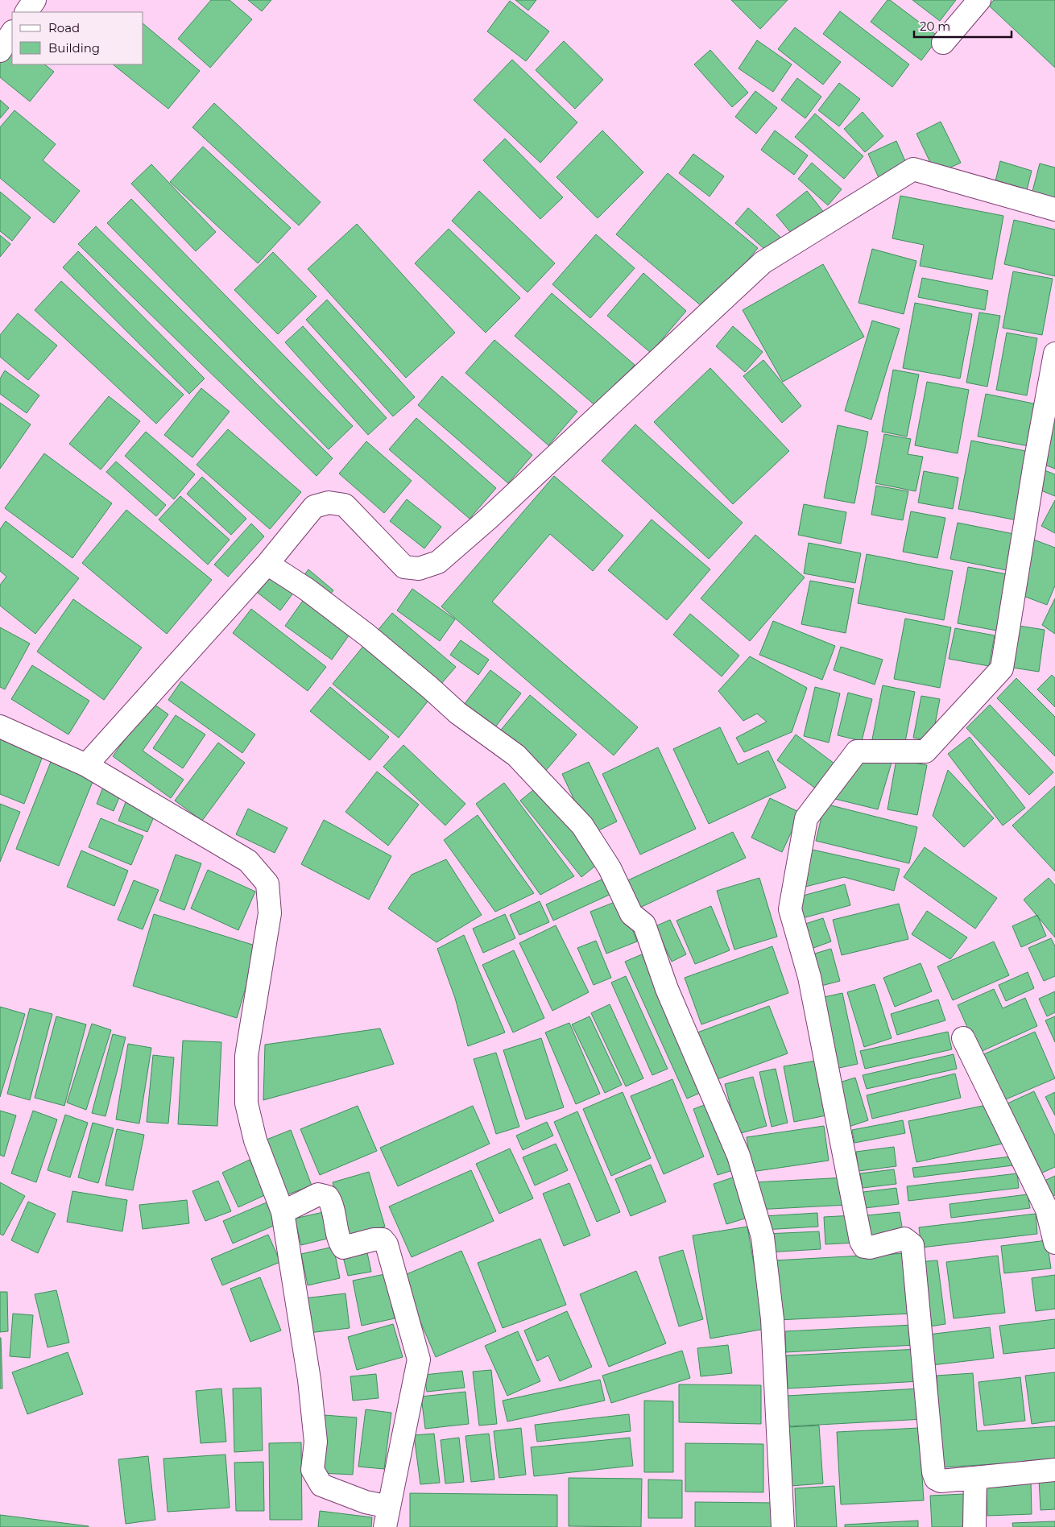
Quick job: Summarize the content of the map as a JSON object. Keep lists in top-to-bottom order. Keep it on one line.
{"legend":["Road","Building"],"scale_bar":"20 m"}
